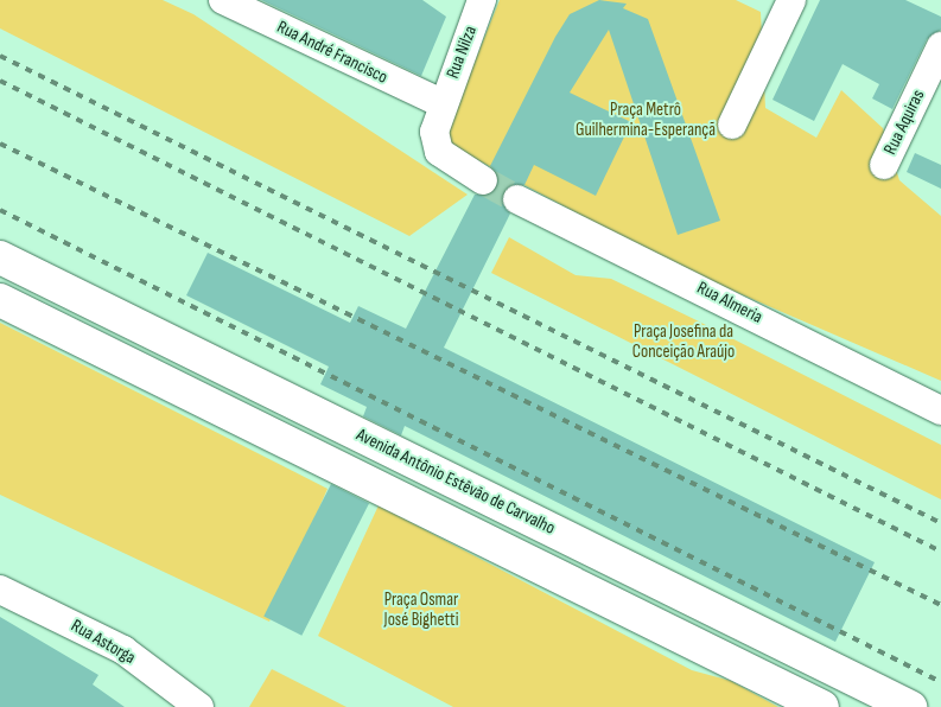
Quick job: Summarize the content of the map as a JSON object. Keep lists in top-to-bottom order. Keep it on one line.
{"streets":{"highway":["Avenida Antônio Estêvão de Carvalho"],"street":["Rua André Francisco","Rua Nilza","Rua Aquiras","Rua Almeria","Rua Astorga"]},"crossings":[["Rua André Francisco","Rua Nilza"]],"parks":["Praça Metrô Guilhermina-Esperançã","Praça Josefina da Conceição Araújo","Praça Osmar José Bighetti"]}
